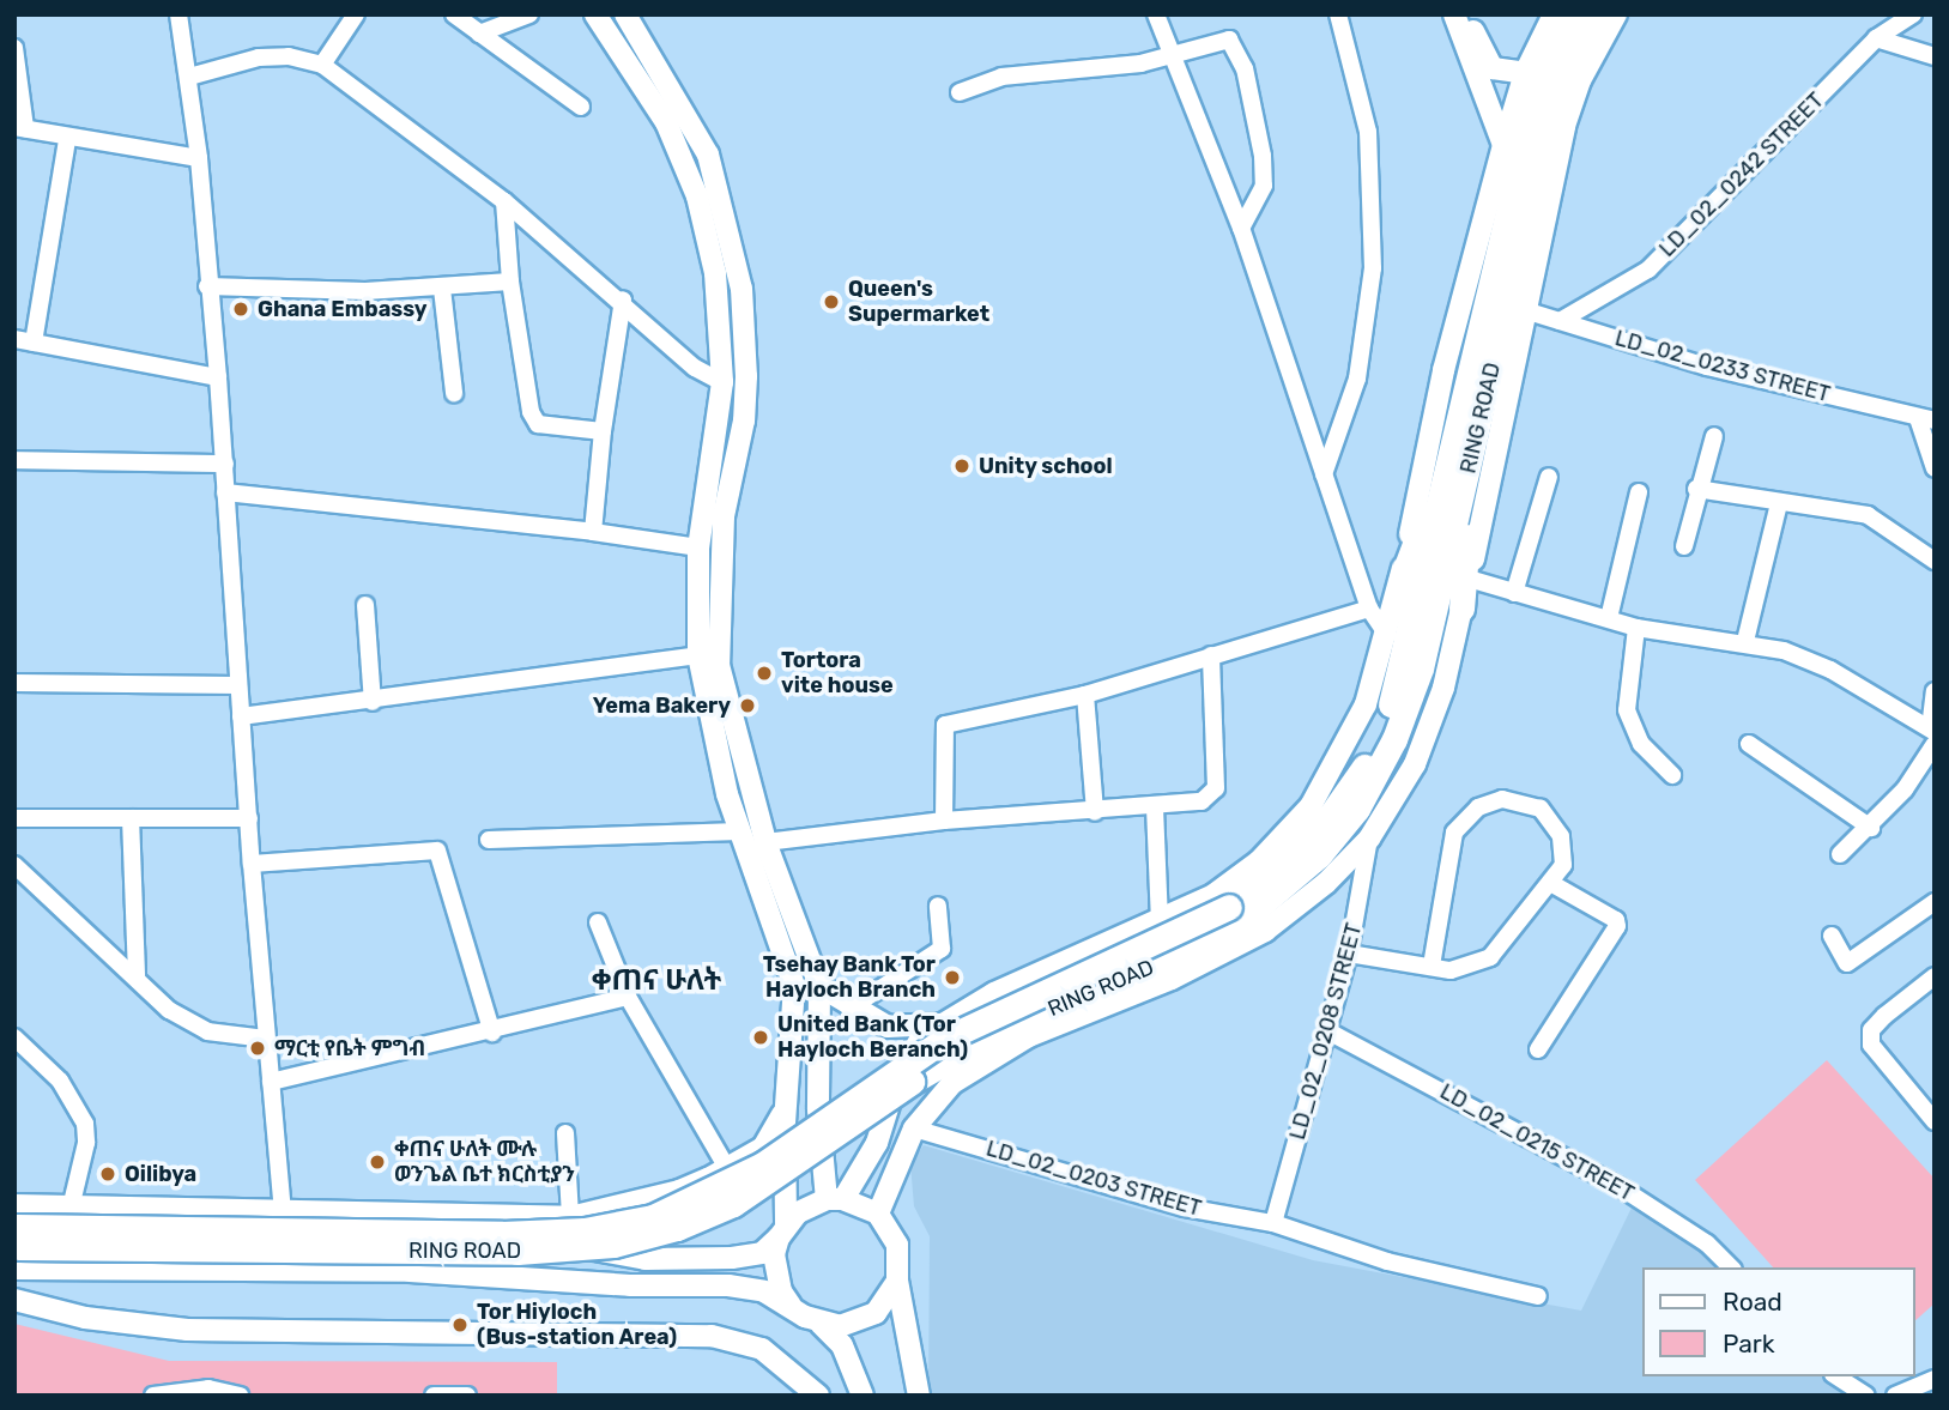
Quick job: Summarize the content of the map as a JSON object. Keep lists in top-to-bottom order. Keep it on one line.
{"streets":{"highway":["RING ROAD"],"street":["LD_02_0242 STREET","LD_02_0233 STREET","LD_02_0208 STREET","LD_02_0215 STREET","LD_02_0203 STREET"]},"crossings":[["LD_02_0242 STREET","LD_02_0233 STREET"],["LD_02_0208 STREET","LD_02_0215 STREET"],["LD_02_0208 STREET","LD_02_0203 STREET"]],"districts":["ቀጠና ሁለት"],"places":["Queen's Supermarket","Ghana Embassy","Unity school","Tortora vite house","Yema Bakery","Tsehay Bank Tor Hayloch Branch","United Bank (Tor Hayloch Beranch)","ማርቲ የቤት ምግብ","ቀጠና ሁለት ሙሉ ወንጌል ቤተ ክርስቲያን","Oilibya","Tor Hiyloch (Bus-station Area)"],"legend":["Road","Park"]}
